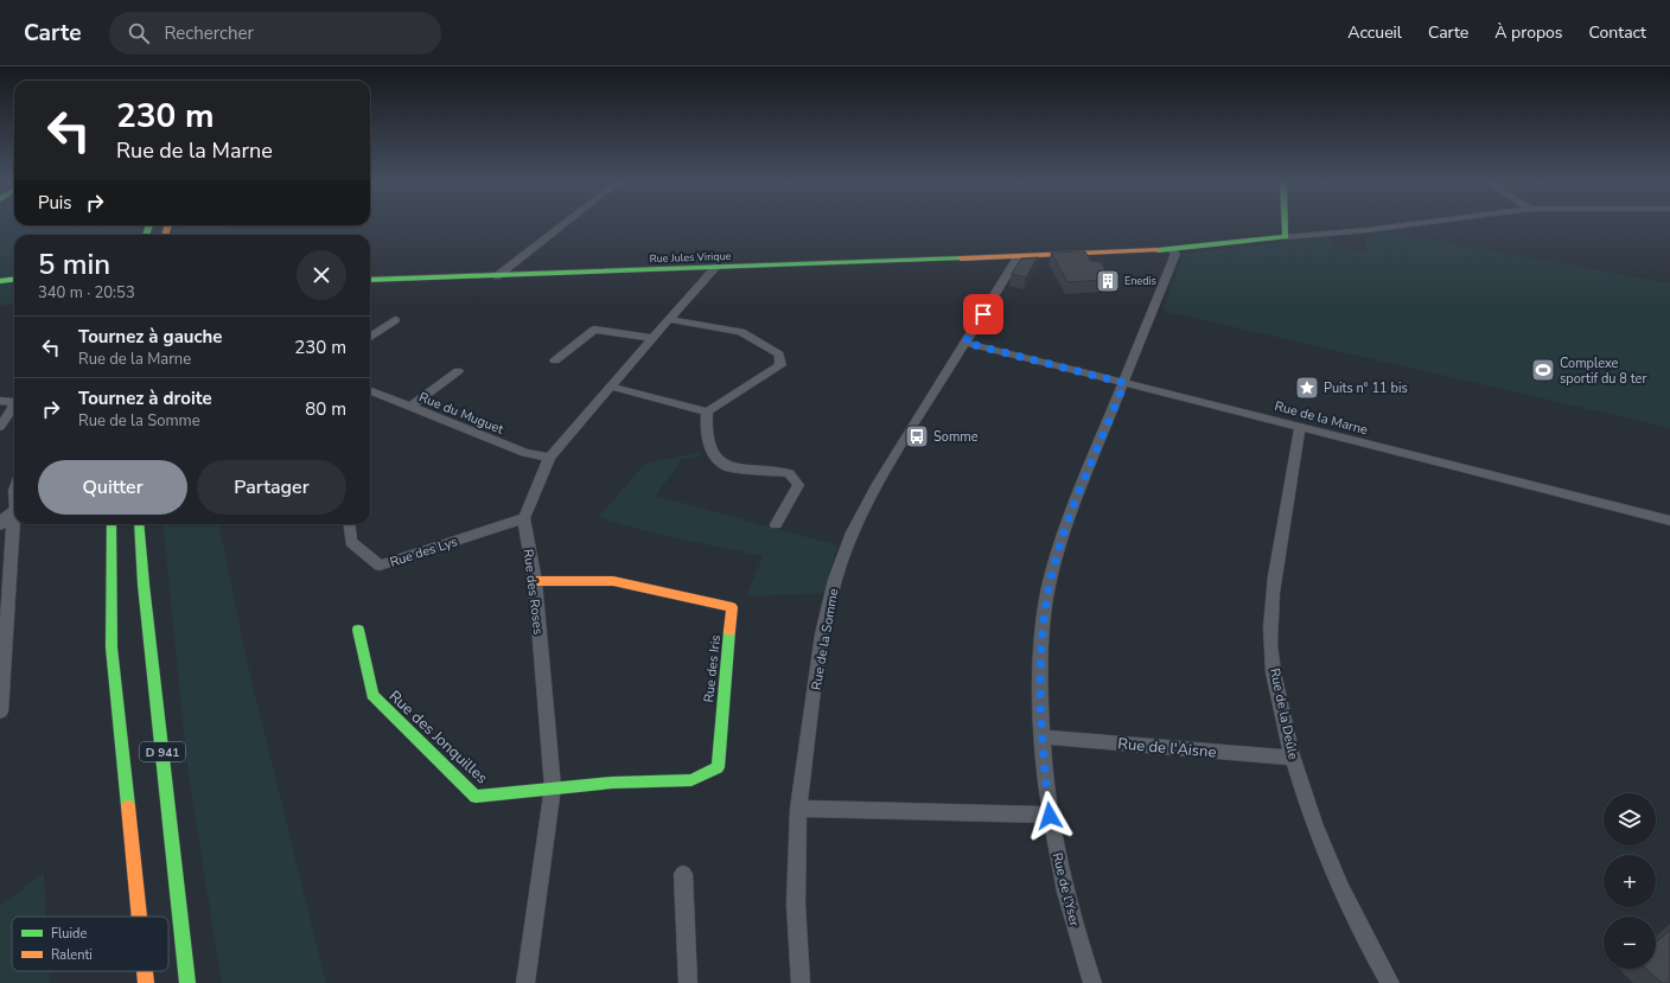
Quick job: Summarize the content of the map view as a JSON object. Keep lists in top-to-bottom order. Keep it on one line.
{"streets":{"main road":["Rue Jules Virique","Rue des Iris","Rue des Jonquilles","D 941"],"street":["Rue du Muguet","Rue de la Marne","Rue des Lys","Rue des Roses","Rue de la Somme","Rue de la Deûle","Rue de l'Aisne","Rue de l'Yser"]},"crossings":[["Rue Jules Virique","Rue de la Somme"],["Rue Jules Virique","Rue de l'Yser"],["Rue de la Marne","Rue de la Somme"],["Rue de la Marne","Rue de la Deûle"],["Rue de la Marne","Rue de l'Yser"],["Rue des Lys","Rue des Roses"],["Rue des Roses","Rue des Iris"],["Rue des Roses","Rue des Jonquilles"],["Rue des Iris","Rue des Jonquilles"],["Rue de la Deûle","Rue de l'Aisne"],["Rue de l'Aisne","Rue de l'Yser"]],"places":{"building":["Enedis"],"sports":["Complexe sportif du 8 ter"],"place":["Puits n° 11 bis"],"bus stop":["Somme"]},"legend":["Fluide","Ralenti"],"page":{"header":"Carte","search":"Rechercher","nav":["Accueil","Carte","À propos","Contact"],"turn":["230 m","Rue de la Marne"],"then":"Puis","heading":["5 min","340 m · 20:53"],"list":[{"name":"Tournez à gauche","note":"Rue de la Marne","value":"230 m"},{"name":"Tournez à droite","note":"Rue de la Somme","value":"80 m"}],"buttons":["Quitter","Partager"],"map_buttons":["+","−"]}}
